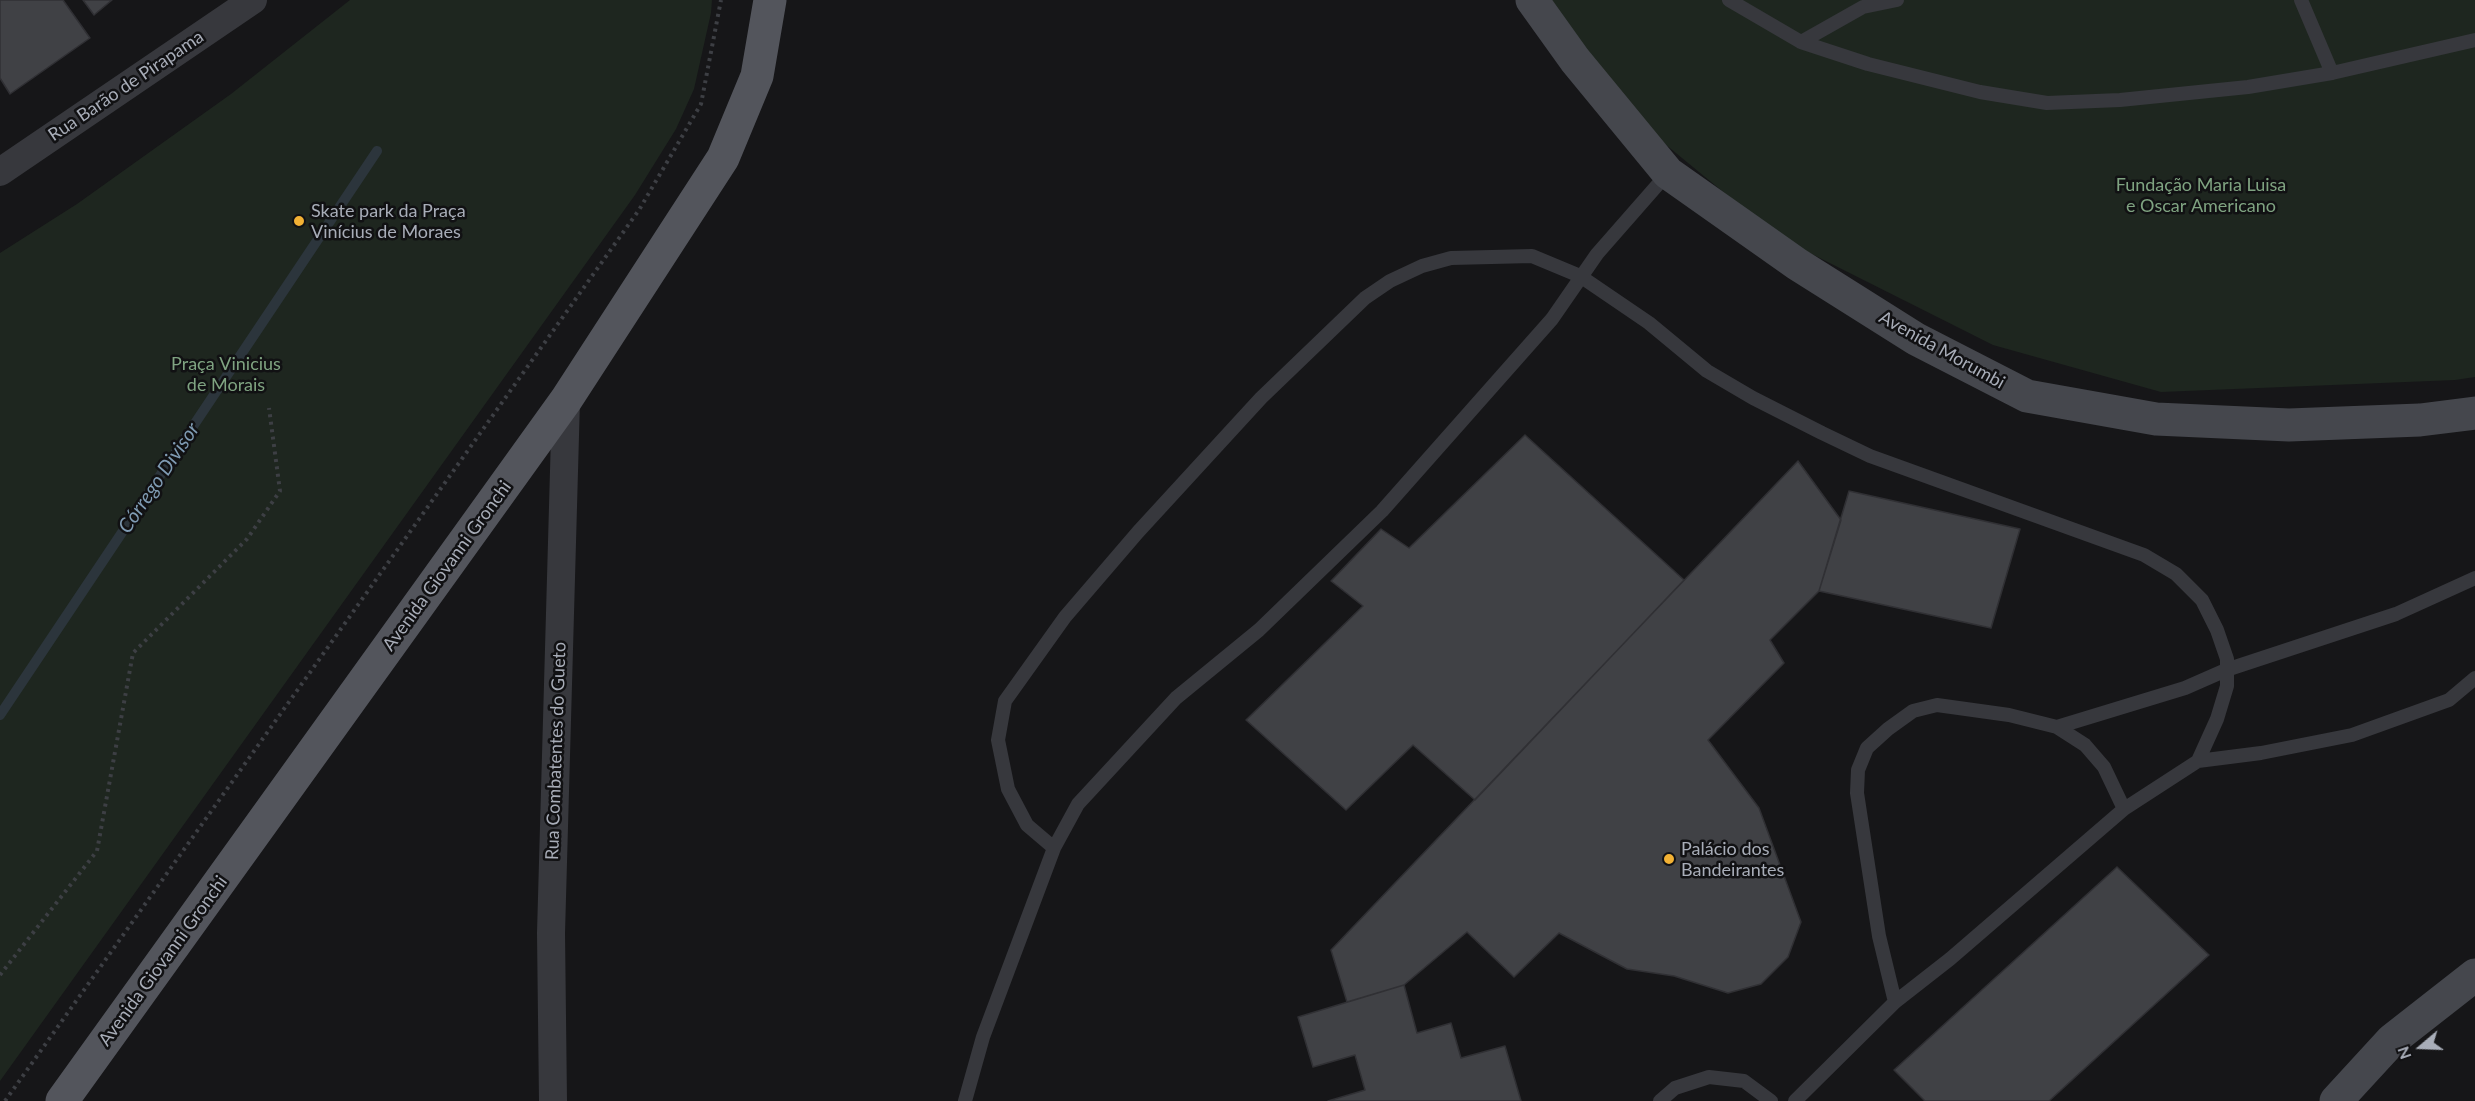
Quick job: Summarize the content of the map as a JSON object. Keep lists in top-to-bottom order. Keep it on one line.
{"streets":{"main road":["Avenida Morumbi","Avenida Giovanni Gronchi"],"street":["Rua Barão de Pirapama","Rua Combatentes do Gueto"]},"crossings":[["Avenida Giovanni Gronchi","Rua Combatentes do Gueto"]],"water":["Córrego Divisor"],"parks":["Fundação Maria Luisa e Oscar Americano","Praça Vinicius de Morais"],"places":["Skate park da Praça Vinícius de Moraes","Palácio dos Bandeirantes"],"north":"left"}
